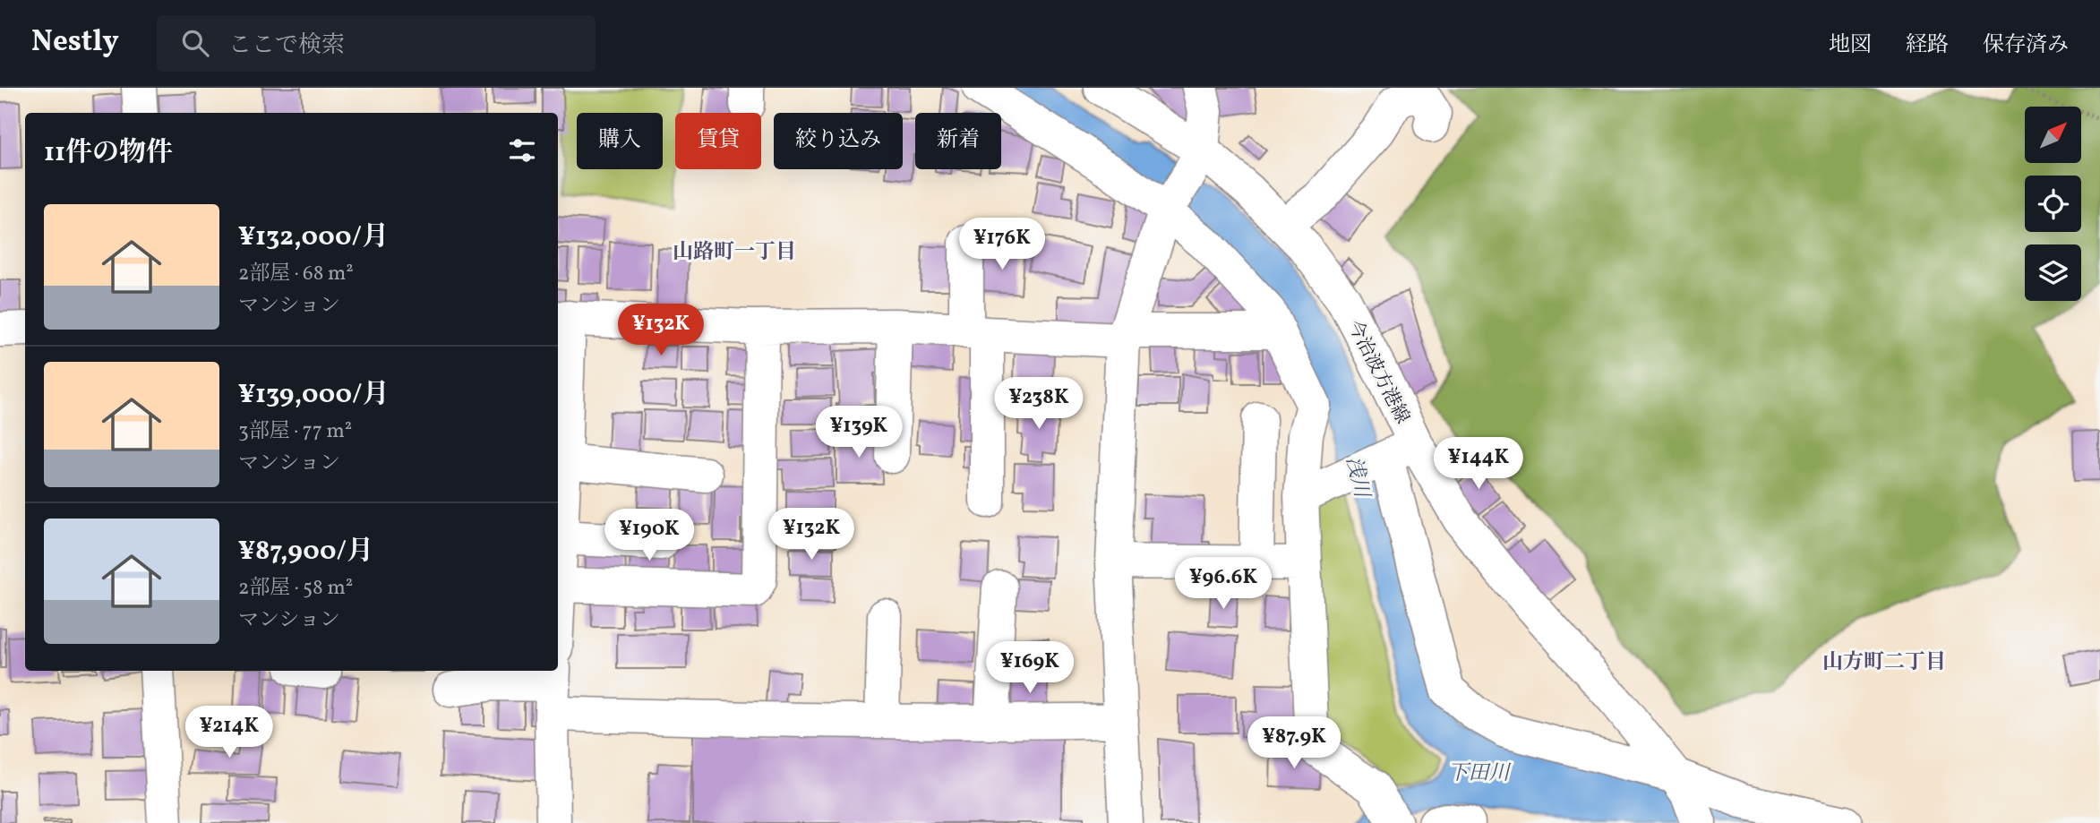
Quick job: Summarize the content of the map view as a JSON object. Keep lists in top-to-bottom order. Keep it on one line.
{"streets":{"street":["今治波方港線"]},"districts":["山路町一丁目","山方町二丁目"],"water":["浅川","下田川"],"north":"top right","page":{"header":"Nestly","search":"ここで検索","nav":["地図","経路","保存済み"],"chip":["購入","賃貸","絞り込み","新着"],"heading":"11件の物件","list":[{"name":"¥132,000/月","note":"2部屋 · 68 m² · マンション"},{"name":"¥139,000/月","note":"3部屋 · 77 m² · マンション"},{"name":"¥87,900/月","note":"2部屋 · 58 m² · マンション"}],"price":["¥176K","¥132K","¥238K","¥139K","¥144K","¥132K","¥190K","¥96.6K","¥169K","¥214K","¥87.9K"]}}
